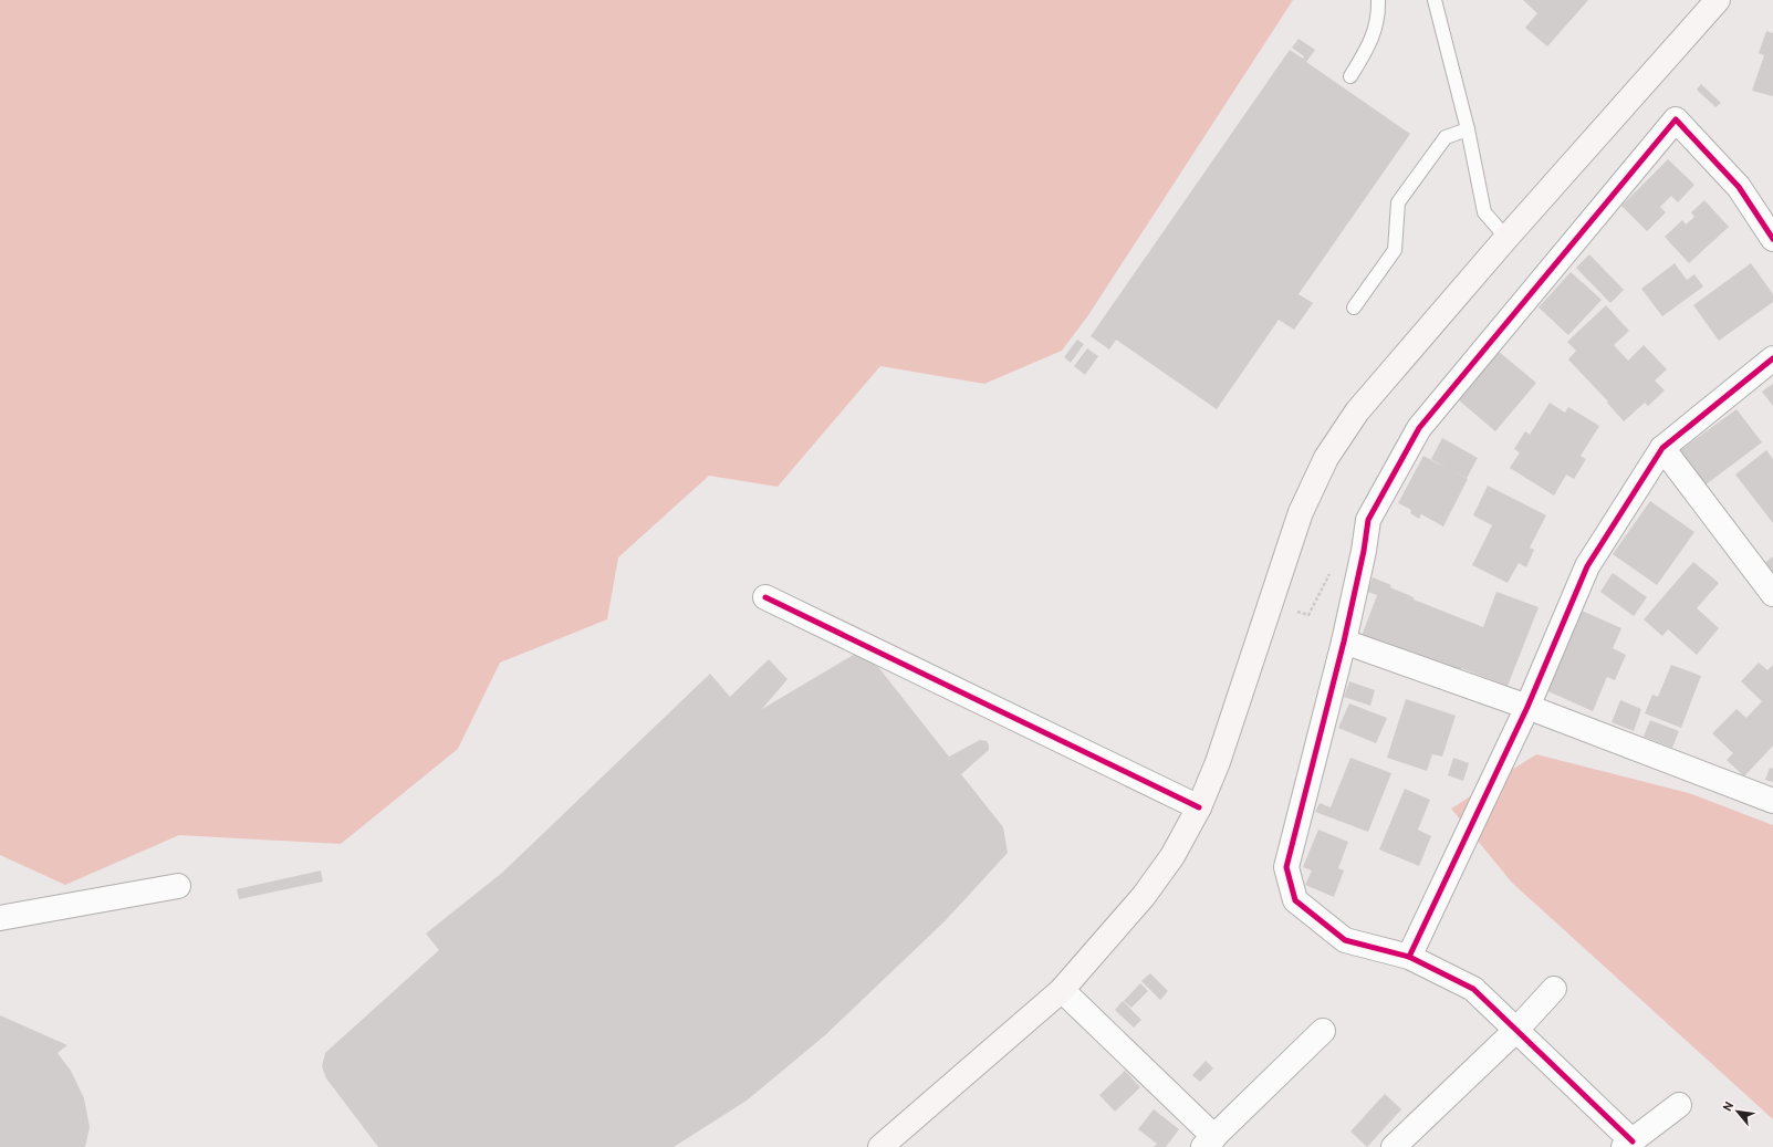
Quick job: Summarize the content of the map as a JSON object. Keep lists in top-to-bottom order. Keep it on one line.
{"north":"top left"}
